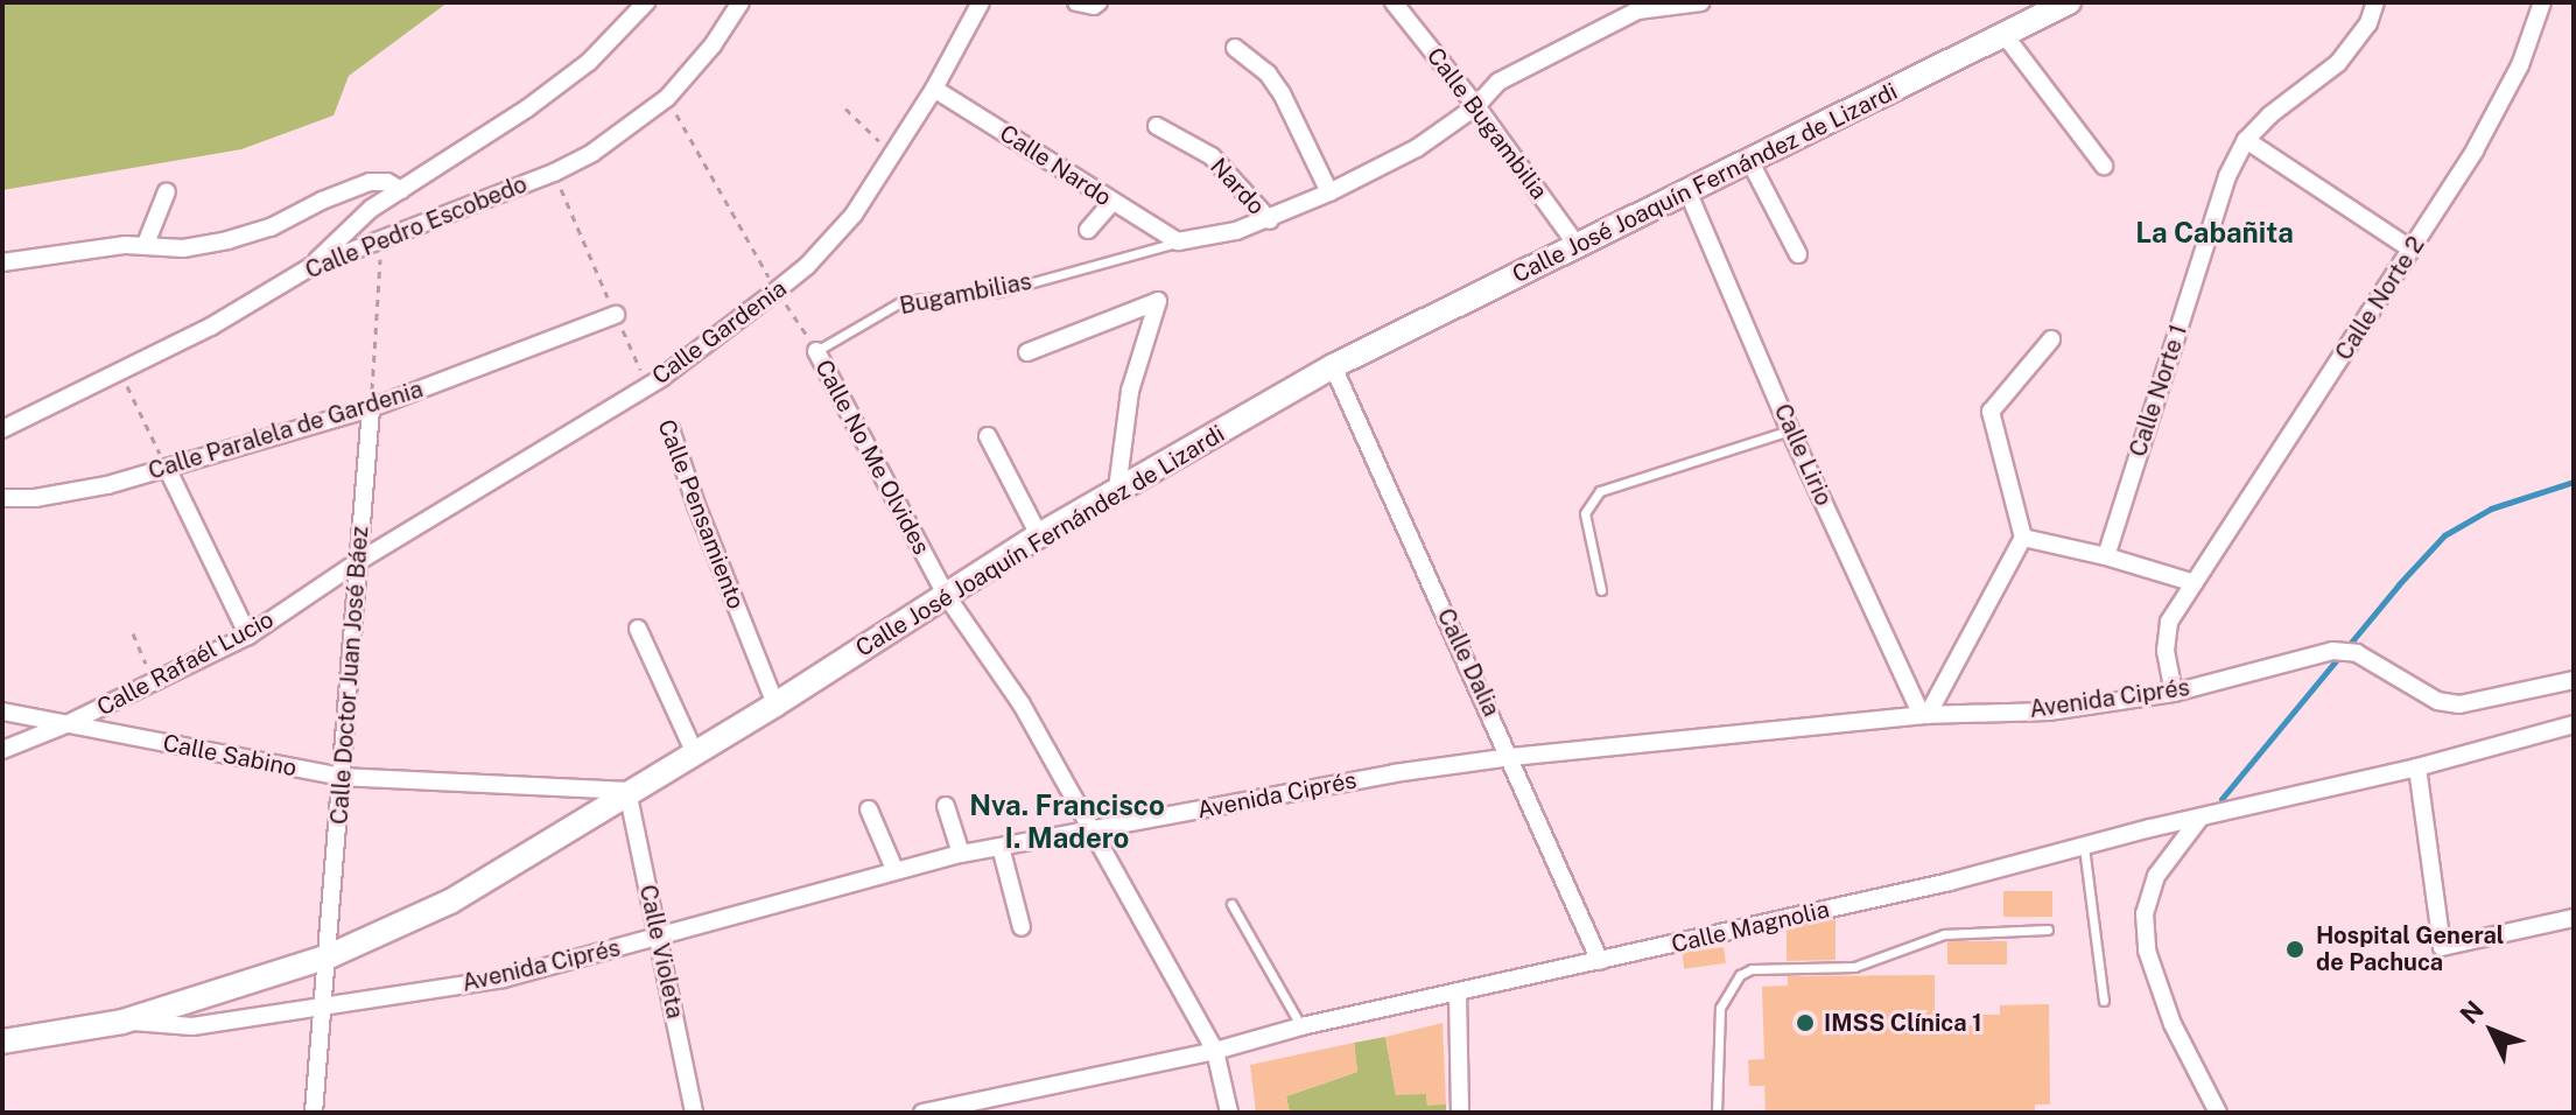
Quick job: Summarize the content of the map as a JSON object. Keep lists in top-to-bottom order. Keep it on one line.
{"streets":{"street":["Calle Bugambilia","Calle Nardo","Calle José Joaquín Fernández de Lizardi","Nardo","Calle Pedro Escobedo","Calle Norte 2","Calle Gardenia","Calle Norte 1","Calle Paralela de Gardenia","Calle Lirio","Calle No Me Olvides","Calle Pensamiento","Calle Dalia","Calle Rafaél Lucio","Calle Doctor Juan José Báez","Avenida Ciprés","Calle Sabino","Calle Magnolia","Calle Violeta"],"lane":["Bugambilias"]},"crossings":[["Calle Bugambilia","Calle José Joaquín Fernández de Lizardi"],["Calle Nardo","Bugambilias"],["Calle Nardo","Calle Gardenia"],["Calle José Joaquín Fernández de Lizardi","Calle Lirio"],["Calle José Joaquín Fernández de Lizardi","Calle No Me Olvides"],["Calle José Joaquín Fernández de Lizardi","Calle Pensamiento"],["Calle José Joaquín Fernández de Lizardi","Calle Dalia"],["Calle José Joaquín Fernández de Lizardi","Calle Doctor Juan José Báez"],["Calle José Joaquín Fernández de Lizardi","Avenida Ciprés"],["Calle José Joaquín Fernández de Lizardi","Calle Sabino"],["Calle José Joaquín Fernández de Lizardi","Calle Violeta"],["Calle Pedro Escobedo","Calle No Me Olvides"],["Bugambilias","Calle No Me Olvides"],["Calle Norte 2","Avenida Ciprés"],["Calle Gardenia","Calle No Me Olvides"],["Calle Gardenia","Calle Rafaél Lucio"],["Calle Gardenia","Calle Doctor Juan José Báez"],["Calle Paralela de Gardenia","Calle Doctor Juan José Báez"],["Calle Lirio","Avenida Ciprés"],["Calle No Me Olvides","Avenida Ciprés"],["Calle No Me Olvides","Calle Magnolia"],["Calle Dalia","Avenida Ciprés"],["Calle Dalia","Calle Magnolia"],["Calle Rafaél Lucio","Calle Doctor Juan José Báez"],["Calle Rafaél Lucio","Calle Sabino"],["Calle Doctor Juan José Báez","Avenida Ciprés"],["Calle Doctor Juan José Báez","Calle Sabino"],["Avenida Ciprés","Calle Violeta"],["Calle Sabino","Calle Violeta"]],"districts":["La Cabañita","Nva. Francisco I. Madero"],"places":["Hospital General de Pachuca","IMSS Clínica 1"],"north":"top left"}
